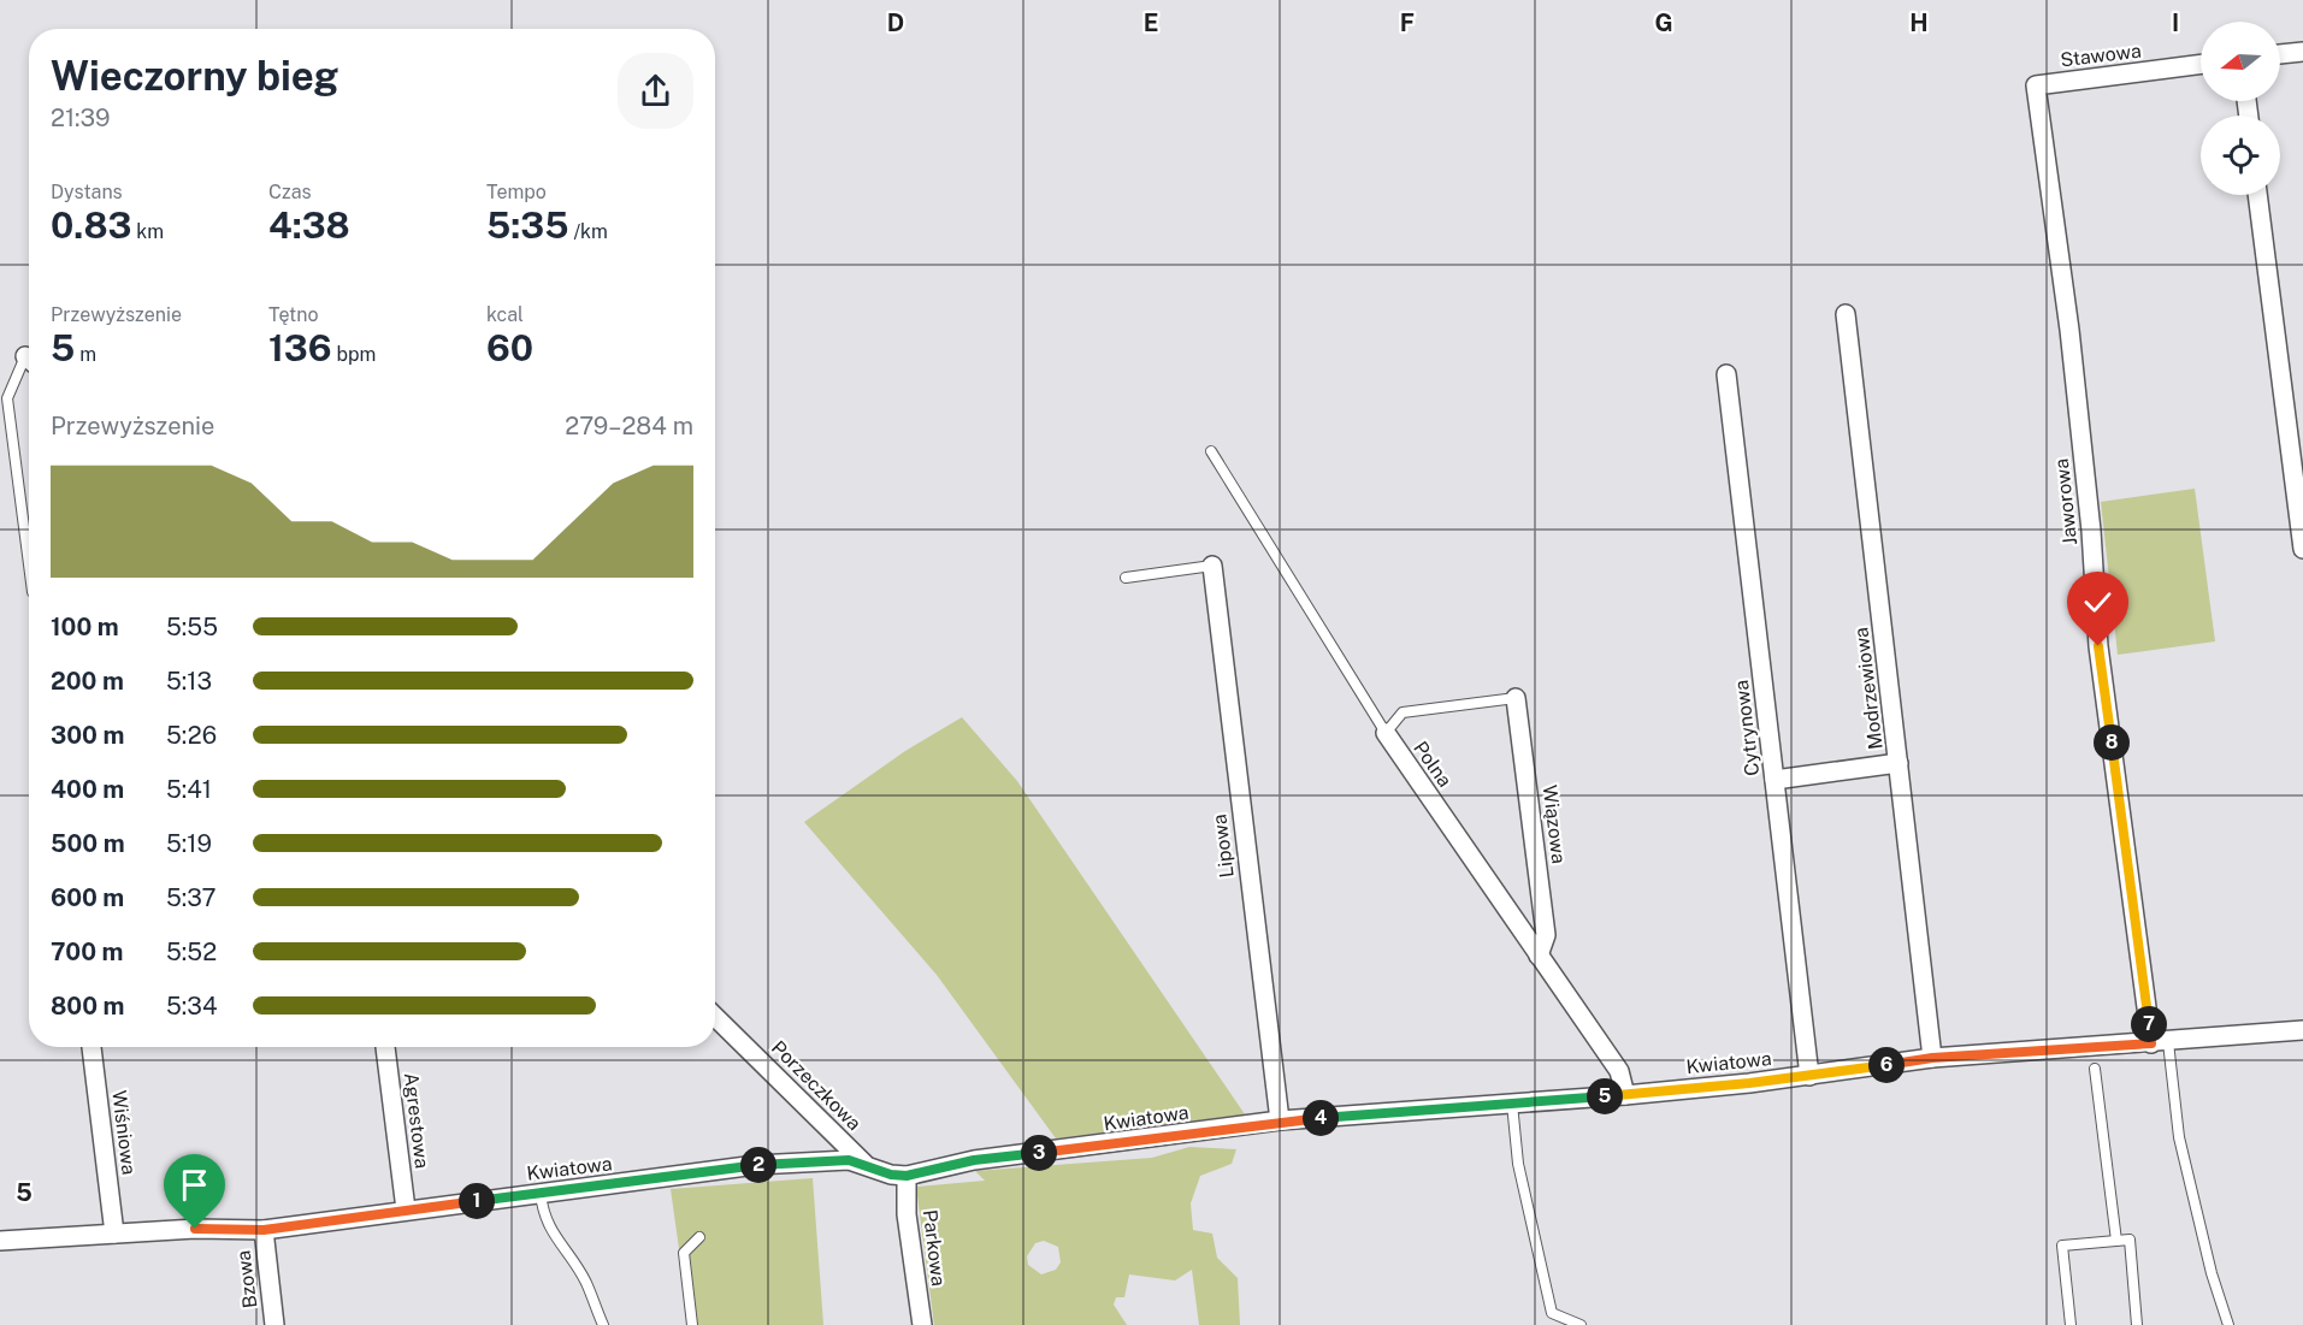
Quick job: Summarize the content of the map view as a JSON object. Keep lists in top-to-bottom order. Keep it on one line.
{"streets":{"street":["Stawowa","Jaworowa","Modrzewiowa","Cytrynowa","Polna","Wiązowa","Lipowa","Kwiatowa","Porzeczkowa","Agrestowa","Wiśniowa","Parkowa","Bzowa"]},"crossings":[["Stawowa","Jaworowa"],["Jaworowa","Kwiatowa"],["Modrzewiowa","Kwiatowa"],["Cytrynowa","Kwiatowa"],["Polna","Wiązowa"],["Polna","Kwiatowa"],["Lipowa","Kwiatowa"],["Kwiatowa","Porzeczkowa"],["Kwiatowa","Agrestowa"],["Kwiatowa","Wiśniowa"],["Kwiatowa","Parkowa"],["Kwiatowa","Bzowa"]],"north":"left","page":{"heading":["Wieczorny bieg","21:39"],"stats":[["Dystans","0.83 km"],["Czas","4:38"],["Tempo","5:35 /km"],["Przewyższenie","5 m"],["Tętno","136 bpm"],["kcal","60"]],"chart":["Przewyższenie","279–284 m"],"list":[{"name":"100 m","note":"5:55"},{"name":"200 m","note":"5:13"},{"name":"300 m","note":"5:26"},{"name":"400 m","note":"5:41"},{"name":"500 m","note":"5:19"},{"name":"600 m","note":"5:37"},{"name":"700 m","note":"5:52"},{"name":"800 m","note":"5:34"}],"pins":["8","7","6","5","4","3","2","1"]},"grid":{"columns":["D","E","F","G","H","I"],"rows":["5"]}}
